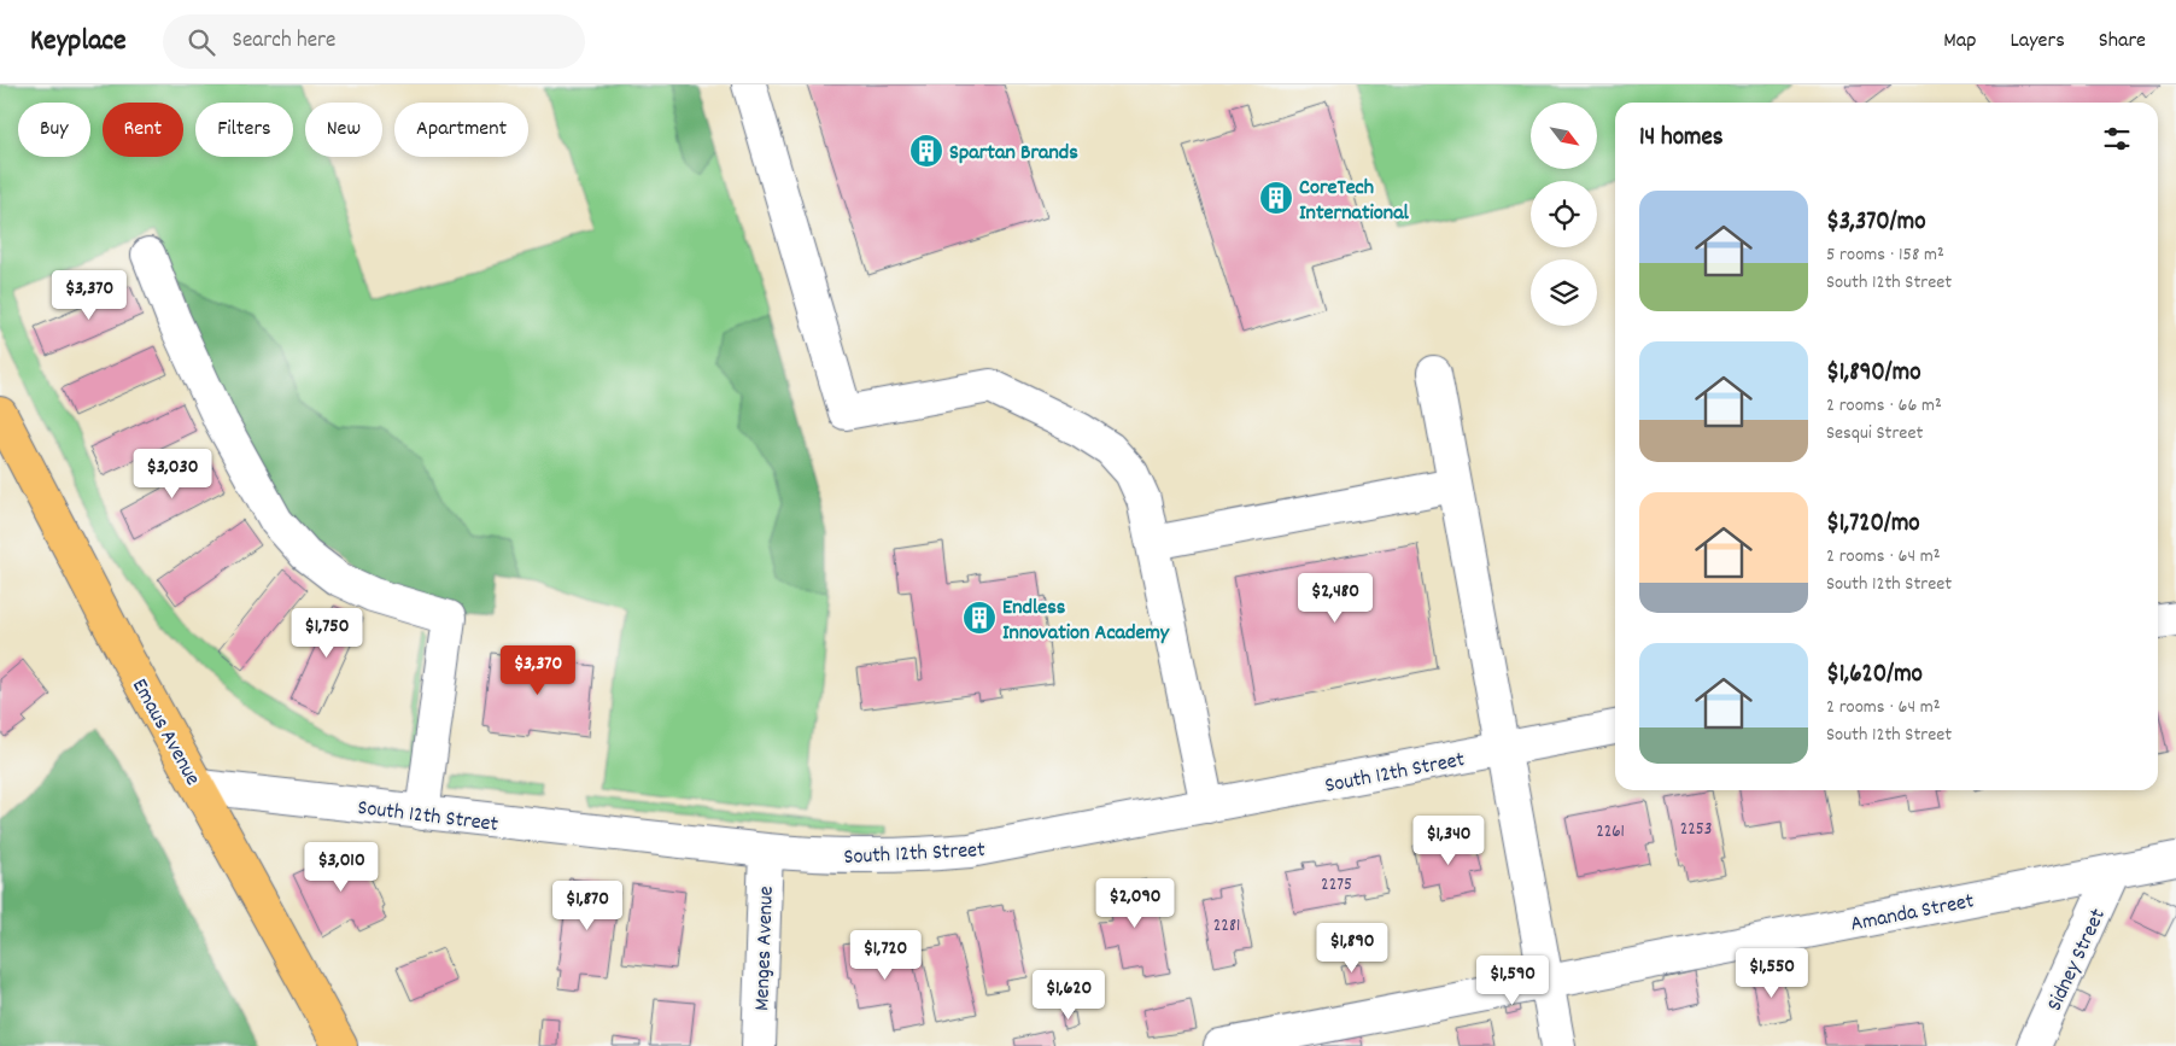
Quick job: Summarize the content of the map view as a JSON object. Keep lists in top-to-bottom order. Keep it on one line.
{"streets":{"main road":["Emaus Avenue"],"street":["South 12th Street","Amanda Street","Menges Avenue","Sidney Street"]},"crossings":[["Emaus Avenue","South 12th Street"],["South 12th Street","Menges Avenue"],["Amanda Street","Sidney Street"]],"places":{"building":["Spartan Brands","CoreTech International","Endless Innovation Academy"]},"house_numbers":["2253","2261","2275","2281"],"north":"bottom right","page":{"header":"Keyplace","search":"Search here","nav":["Map","Layers","Share"],"chip":["Buy","Rent","Filters","New","Apartment"],"heading":"14 homes","list":[{"name":"$3,370/mo","note":"5 rooms · 158 m² · South 12th Street"},{"name":"$1,890/mo","note":"2 rooms · 66 m² · Sesqui Street"},{"name":"$1,720/mo","note":"2 rooms · 64 m² · South 12th Street"},{"name":"$1,620/mo","note":"2 rooms · 64 m² · South 12th Street"}],"price":["$3,370","$3,030","$2,480","$1,750","$3,370","$1,340","$3,010","$2,090","$1,870","$1,890","$1,720","$1,550","$1,590","$1,620"]}}
